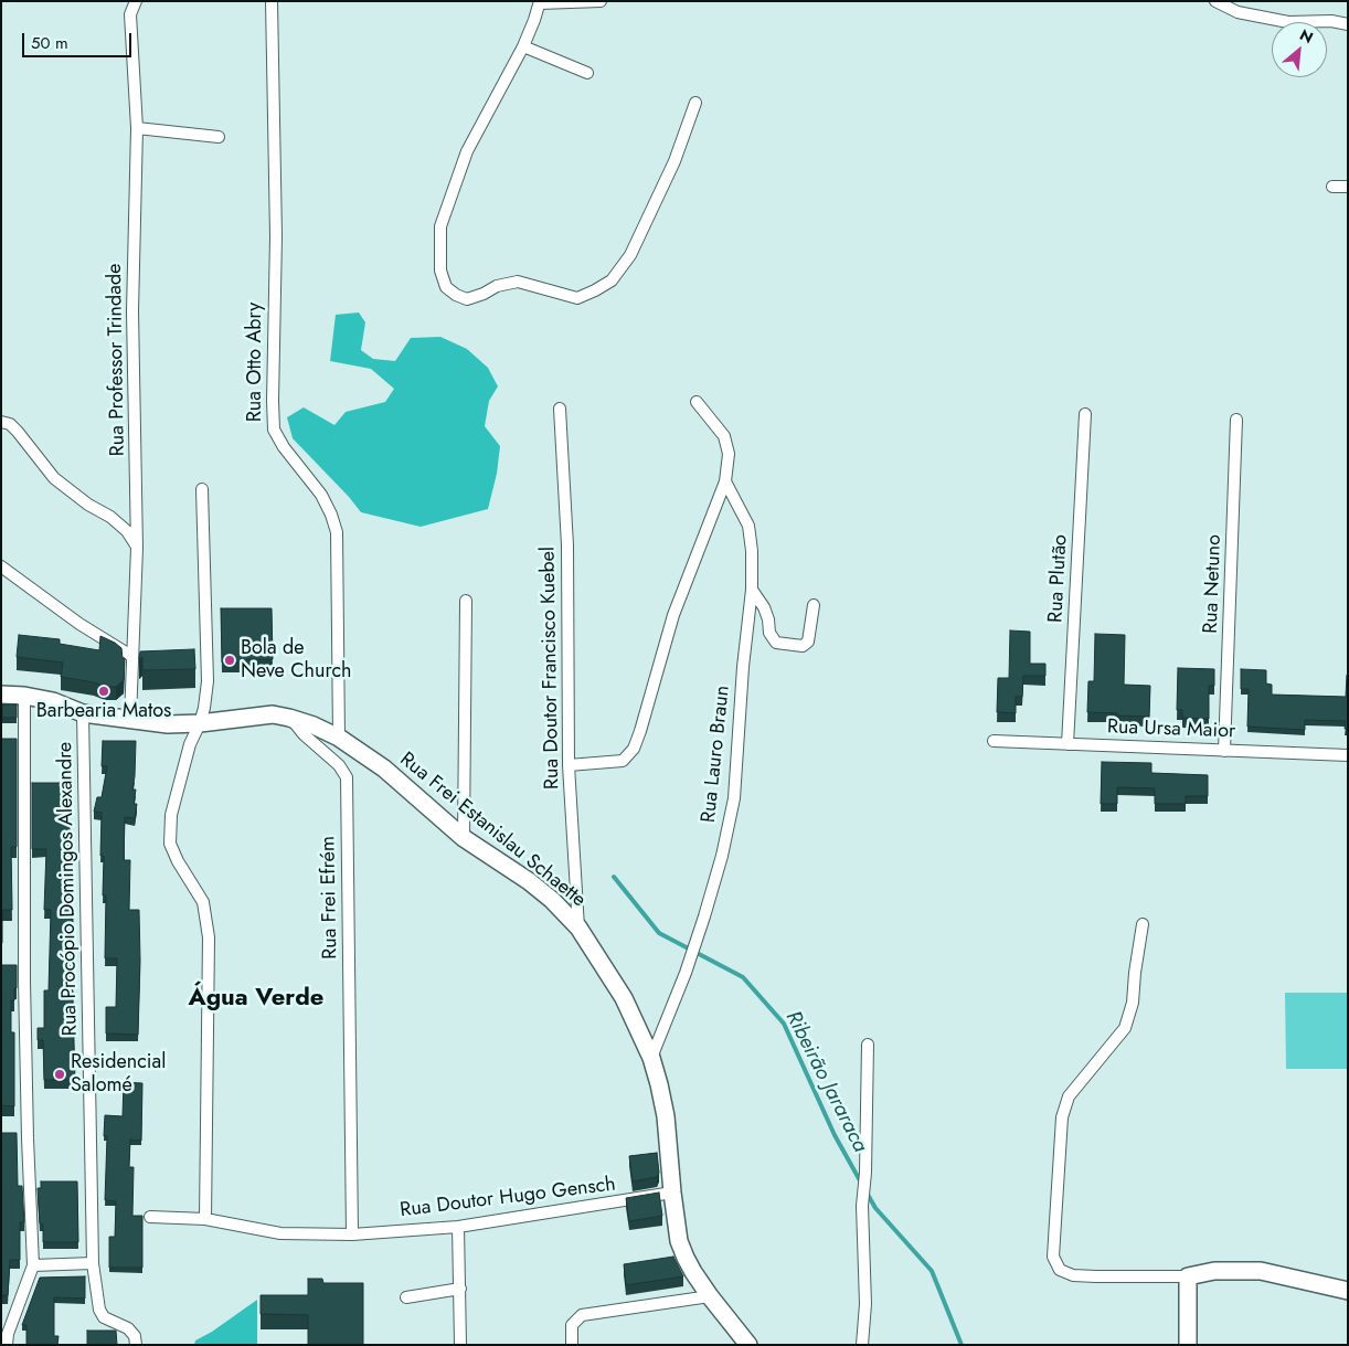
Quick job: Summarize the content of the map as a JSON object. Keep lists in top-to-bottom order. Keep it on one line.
{"streets":{"main road":["Rua Frei Estanislau Schaette"],"street":["Rua Professor Trindade","Rua Otto Abry","Rua Plutão","Rua Netuno","Rua Doutor Francisco Kuebel","Rua Ursa Maior","Rua Lauro Braun","Rua Procópio Domingos Alexandre","Rua Frei Efrém","Rua Doutor Hugo Gensch"]},"crossings":[["Rua Professor Trindade","Rua Frei Estanislau Schaette"],["Rua Otto Abry","Rua Frei Estanislau Schaette"],["Rua Plutão","Rua Ursa Maior"],["Rua Netuno","Rua Ursa Maior"],["Rua Doutor Francisco Kuebel","Rua Frei Estanislau Schaette"],["Rua Lauro Braun","Rua Frei Estanislau Schaette"],["Rua Frei Estanislau Schaette","Rua Procópio Domingos Alexandre"],["Rua Frei Estanislau Schaette","Rua Frei Efrém"],["Rua Frei Estanislau Schaette","Rua Doutor Hugo Gensch"],["Rua Frei Efrém","Rua Doutor Hugo Gensch"]],"districts":["Água Verde"],"water":["Ribeirão Jararaca"],"places":["Bola de Neve Church","Barbearia Matos","Residencial Salomé"],"scale_bar":"50 m","north":"top right"}
